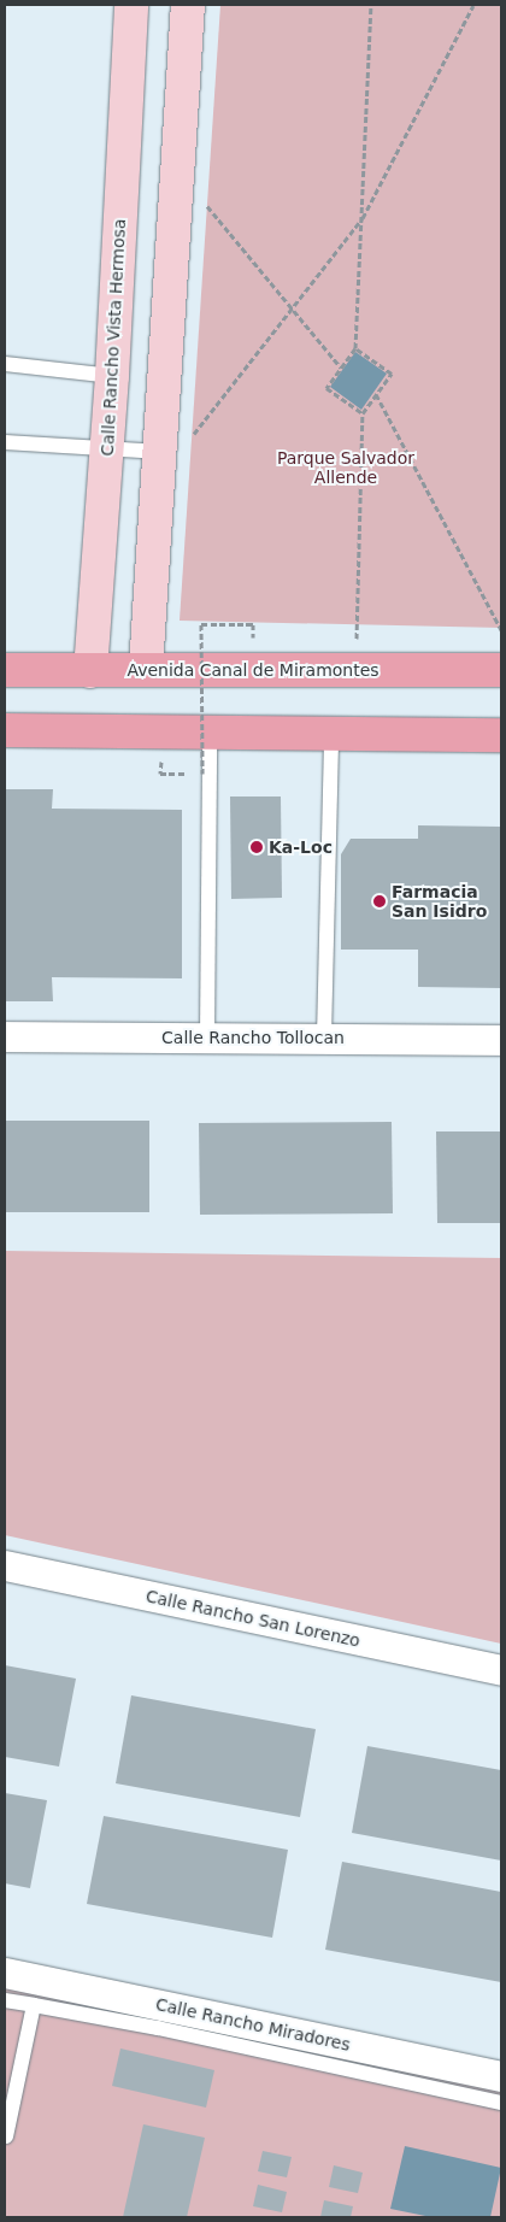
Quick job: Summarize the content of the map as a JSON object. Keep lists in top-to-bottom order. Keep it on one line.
{"streets":{"main road":["Avenida Canal de Miramontes"],"street":["Calle Rancho Vista Hermosa","Calle Rancho Tollocan","Calle Rancho San Lorenzo","Calle Rancho Miradores"]},"crossings":[["Calle Rancho Vista Hermosa","Avenida Canal de Miramontes"]],"parks":["Parque Salvador Allende"],"places":["Ka-Loc","Farmacia San Isidro"]}
